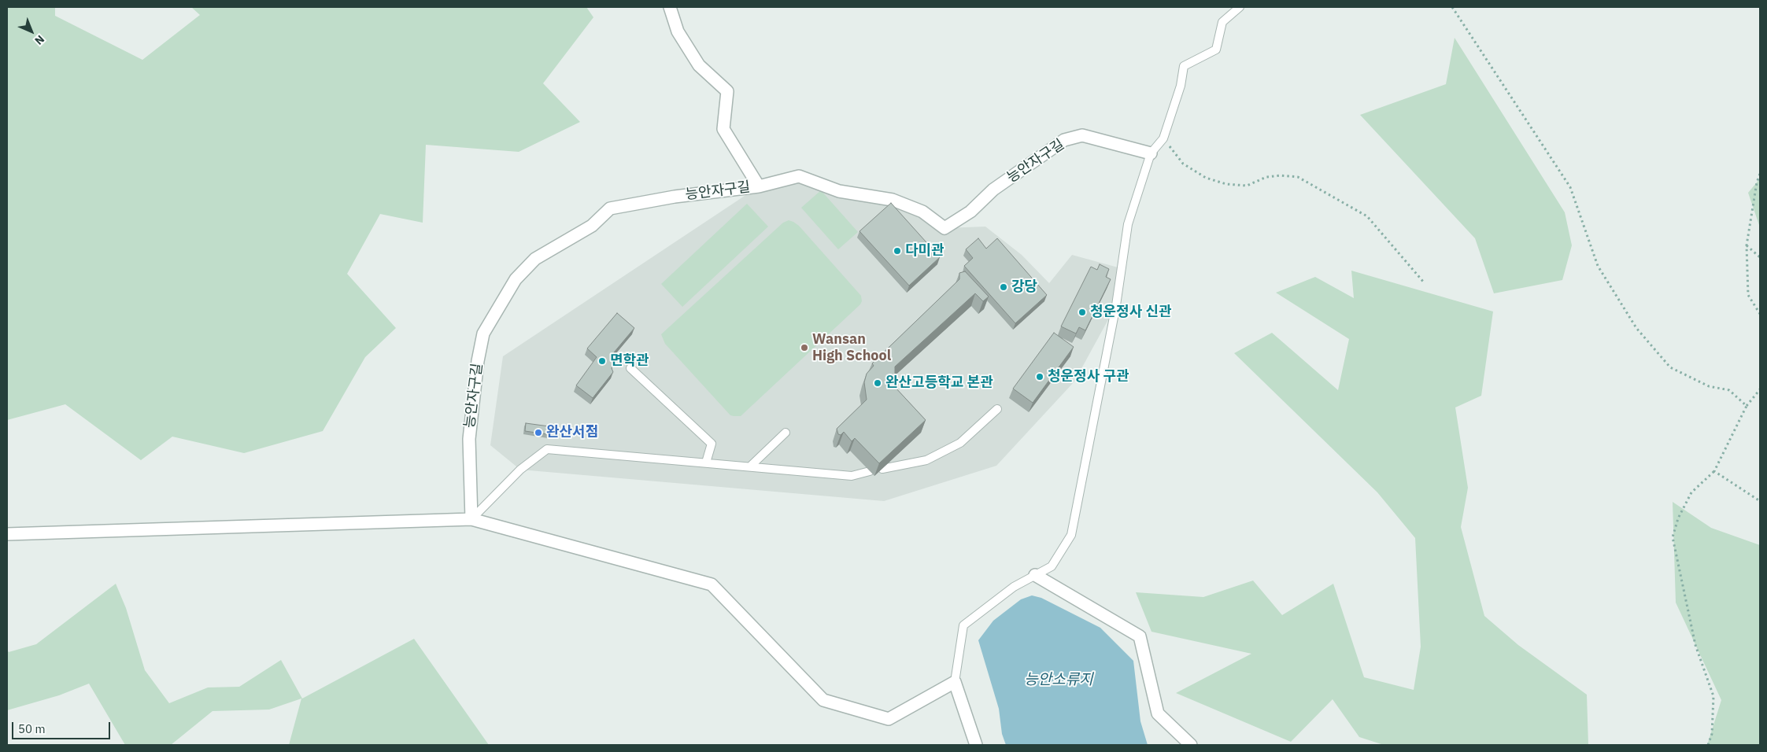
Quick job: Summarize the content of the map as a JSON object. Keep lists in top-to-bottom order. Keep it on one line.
{"streets":{"street":["능안자구길"]},"water":["능안소류지"],"places":["다미관","강당","청운정사 신관","Wansan High School","면학관","청운정사 구관","완산고등학교 본관","완산서점"],"scale_bar":"50 m","north":"bottom right"}
